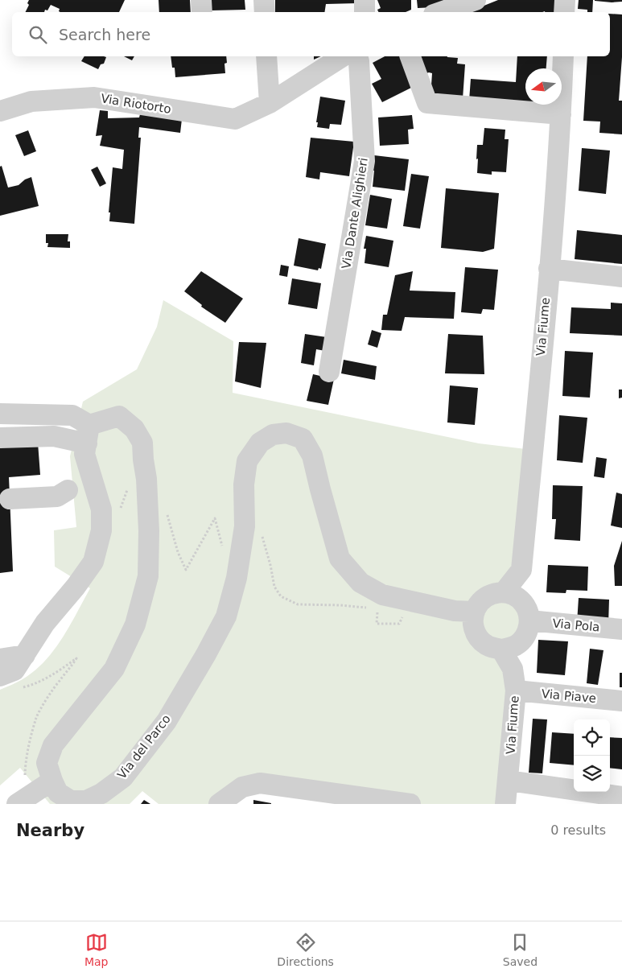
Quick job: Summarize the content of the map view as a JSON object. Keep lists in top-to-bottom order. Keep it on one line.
{"streets":{"street":["Via Riotorto","Via Dante Alighieri","Via Fiume","Via Pola","Via Piave","Via del Parco"]},"crossings":[["Via Fiume","Via Pola"],["Via Fiume","Via Piave"],["Via Fiume","Via del Parco"],["Via Pola","Via del Parco"]],"north":"left","page":{"search":"Search here","heading":["Nearby","0 results"],"nav":["Map","Directions","Saved"]}}
